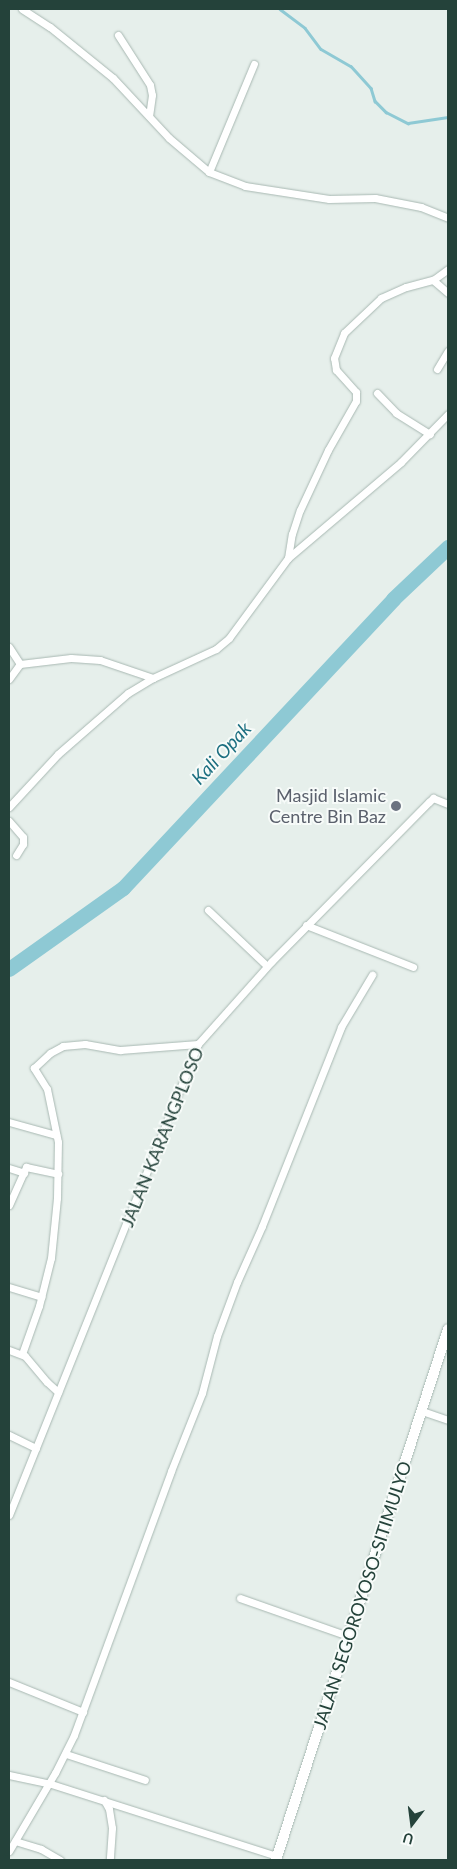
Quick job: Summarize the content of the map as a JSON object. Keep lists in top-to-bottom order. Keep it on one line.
{"streets":{"main road":["JALAN SEGOROYOSO-SITIMULYO"],"street":["JALAN KARANGPLOSO"]},"water":["Kali Opak"],"places":["Masjid Islamic Centre Bin Baz"],"north":"bottom"}
